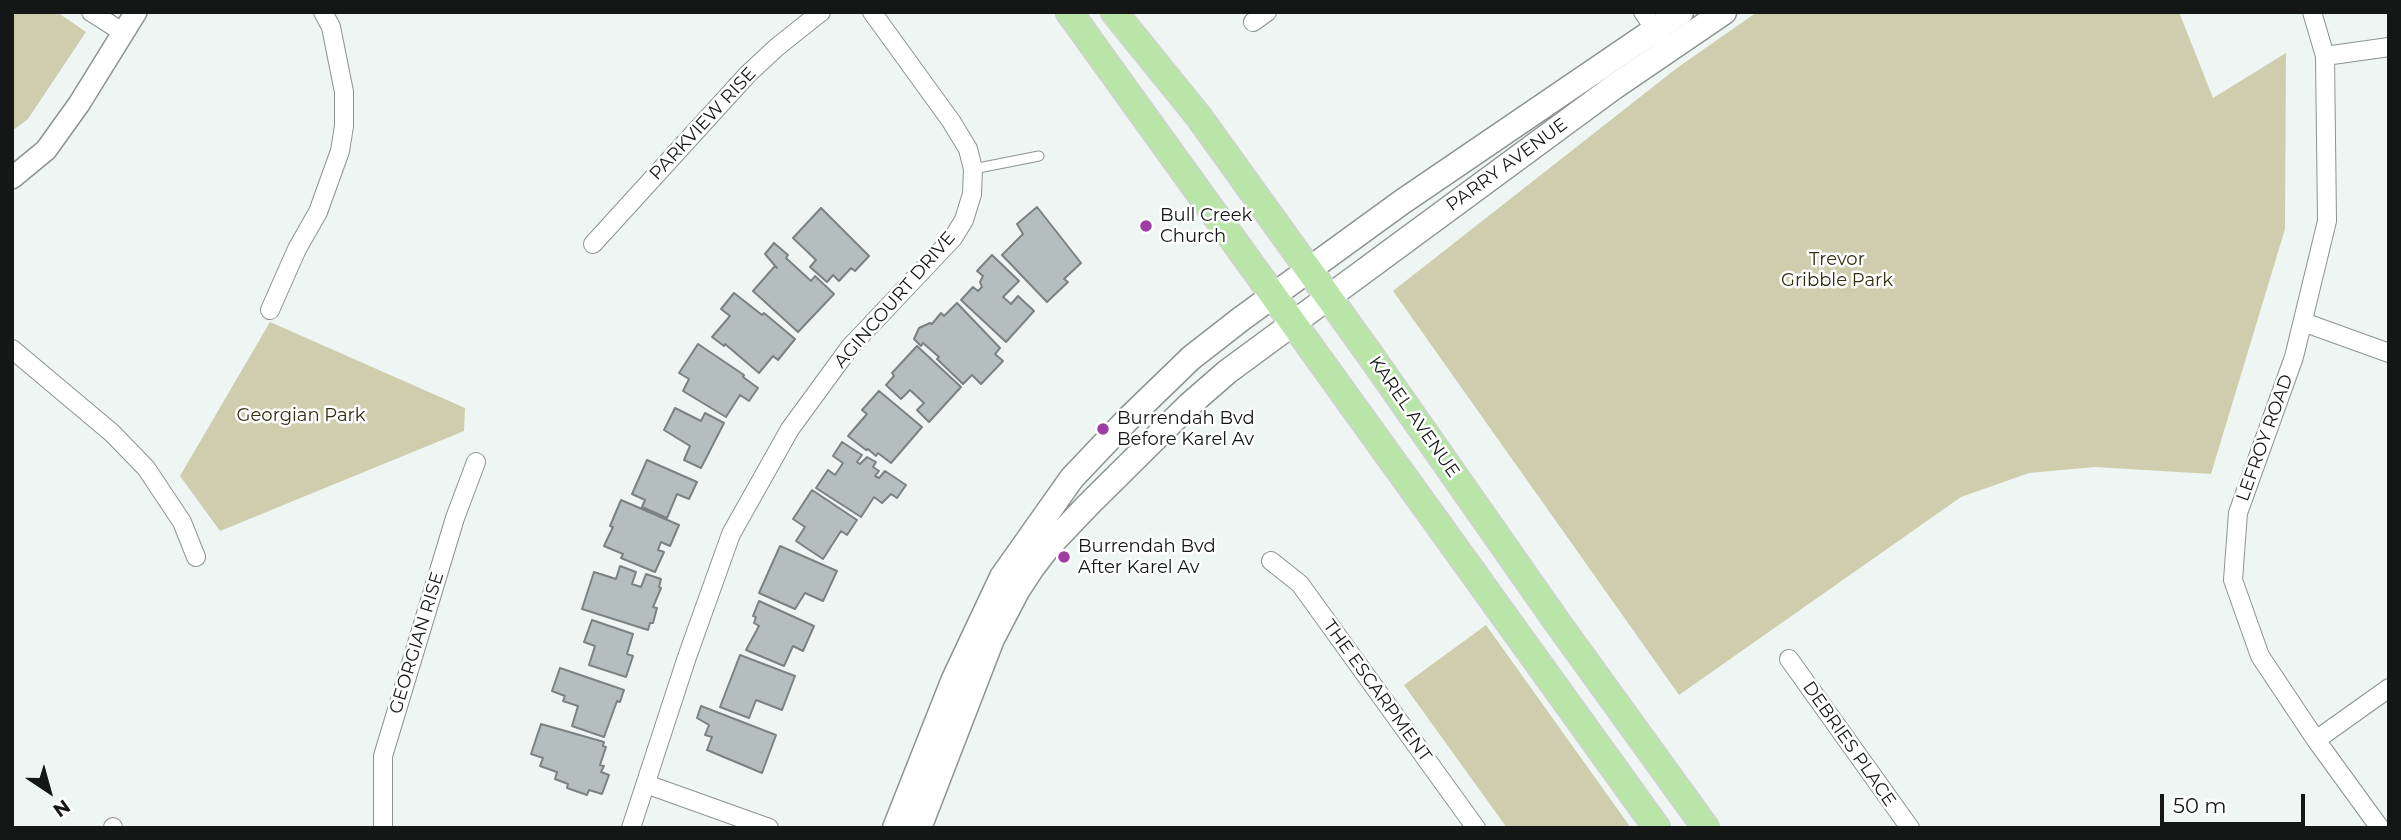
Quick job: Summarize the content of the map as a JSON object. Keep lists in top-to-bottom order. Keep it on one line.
{"streets":{"main road":["PARRY AVENUE","KAREL AVENUE"],"street":["PARKVIEW RISE","AGINCOURT DRIVE","LEFROY ROAD","GEORGIAN RISE","THE ESCARPMENT","DEBRIES PLACE"]},"crossings":[["PARRY AVENUE","KAREL AVENUE"]],"parks":["Trevor Gribble Park","Georgian Park"],"places":["Bull Creek Church","Burrendah Bvd Before Karel Av","Burrendah Bvd After Karel Av"],"scale_bar":"50 m","north":"bottom right"}
